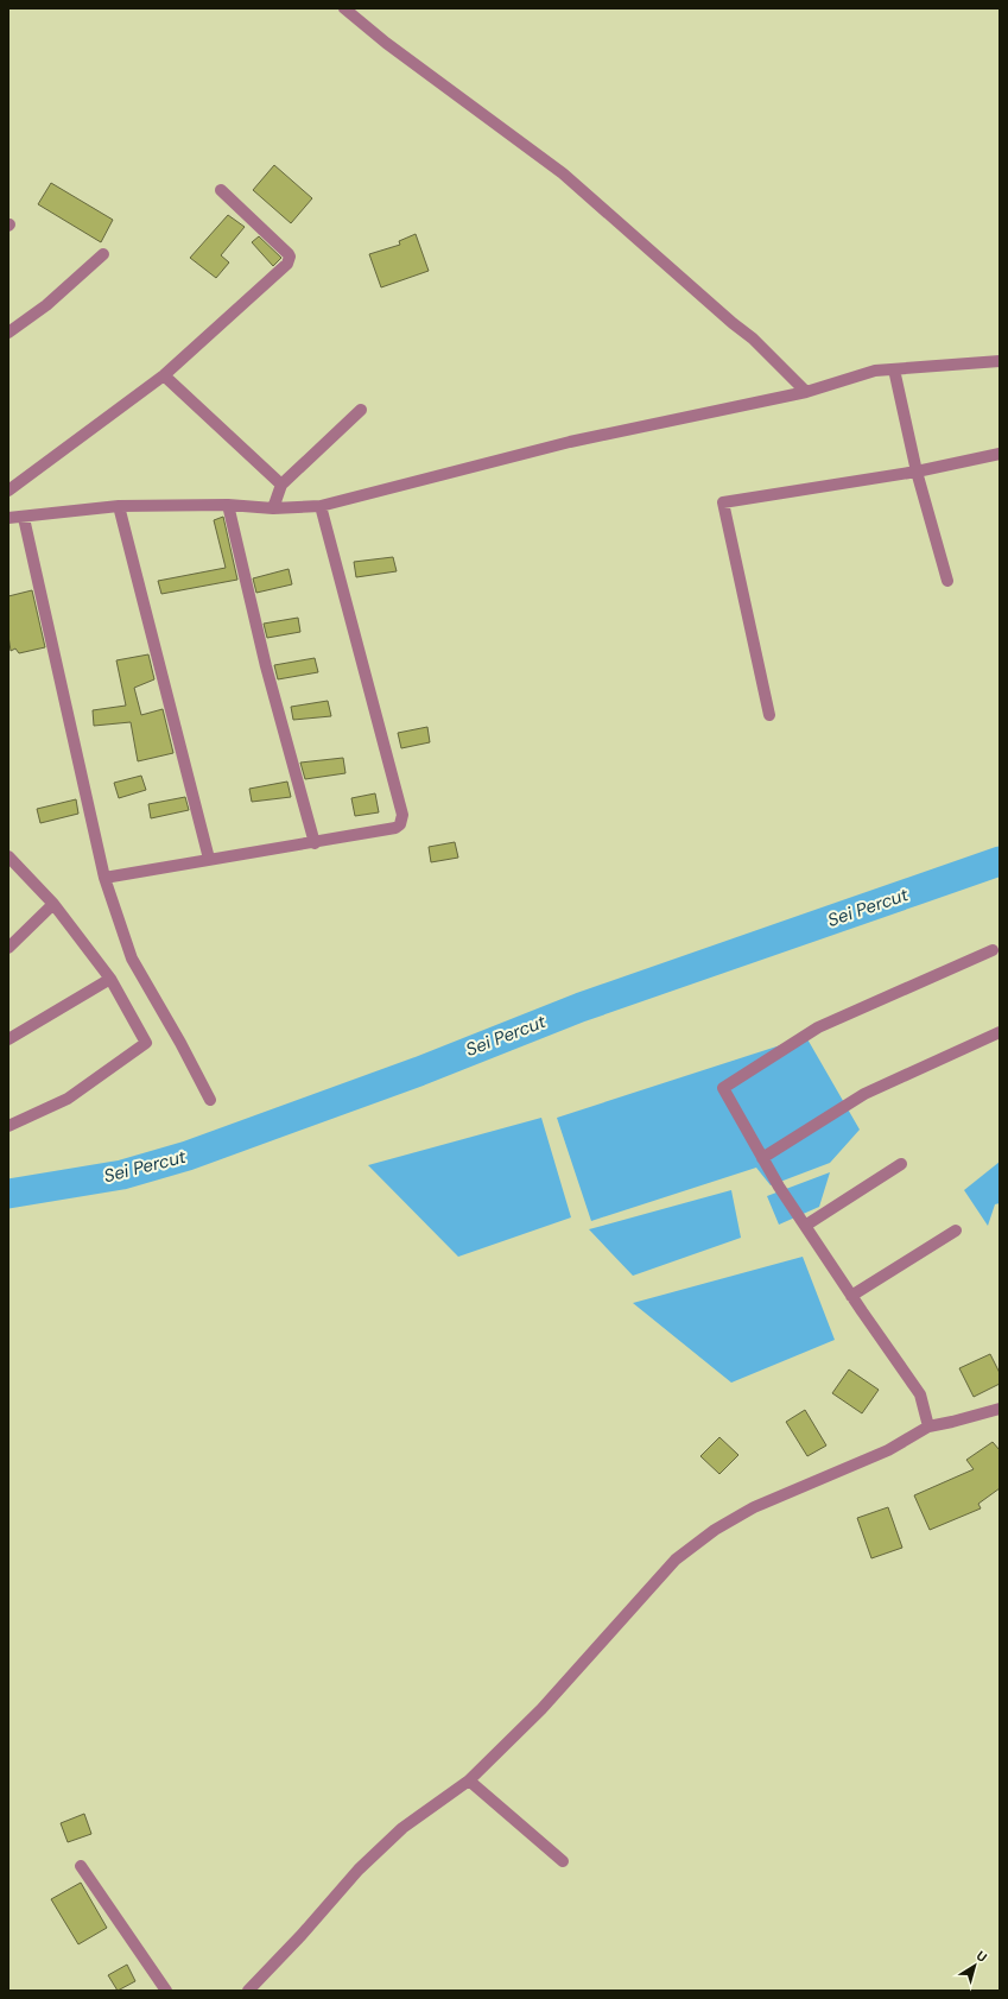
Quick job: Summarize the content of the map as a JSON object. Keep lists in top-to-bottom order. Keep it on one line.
{"water":["Sei Percut"],"north":"top right"}
